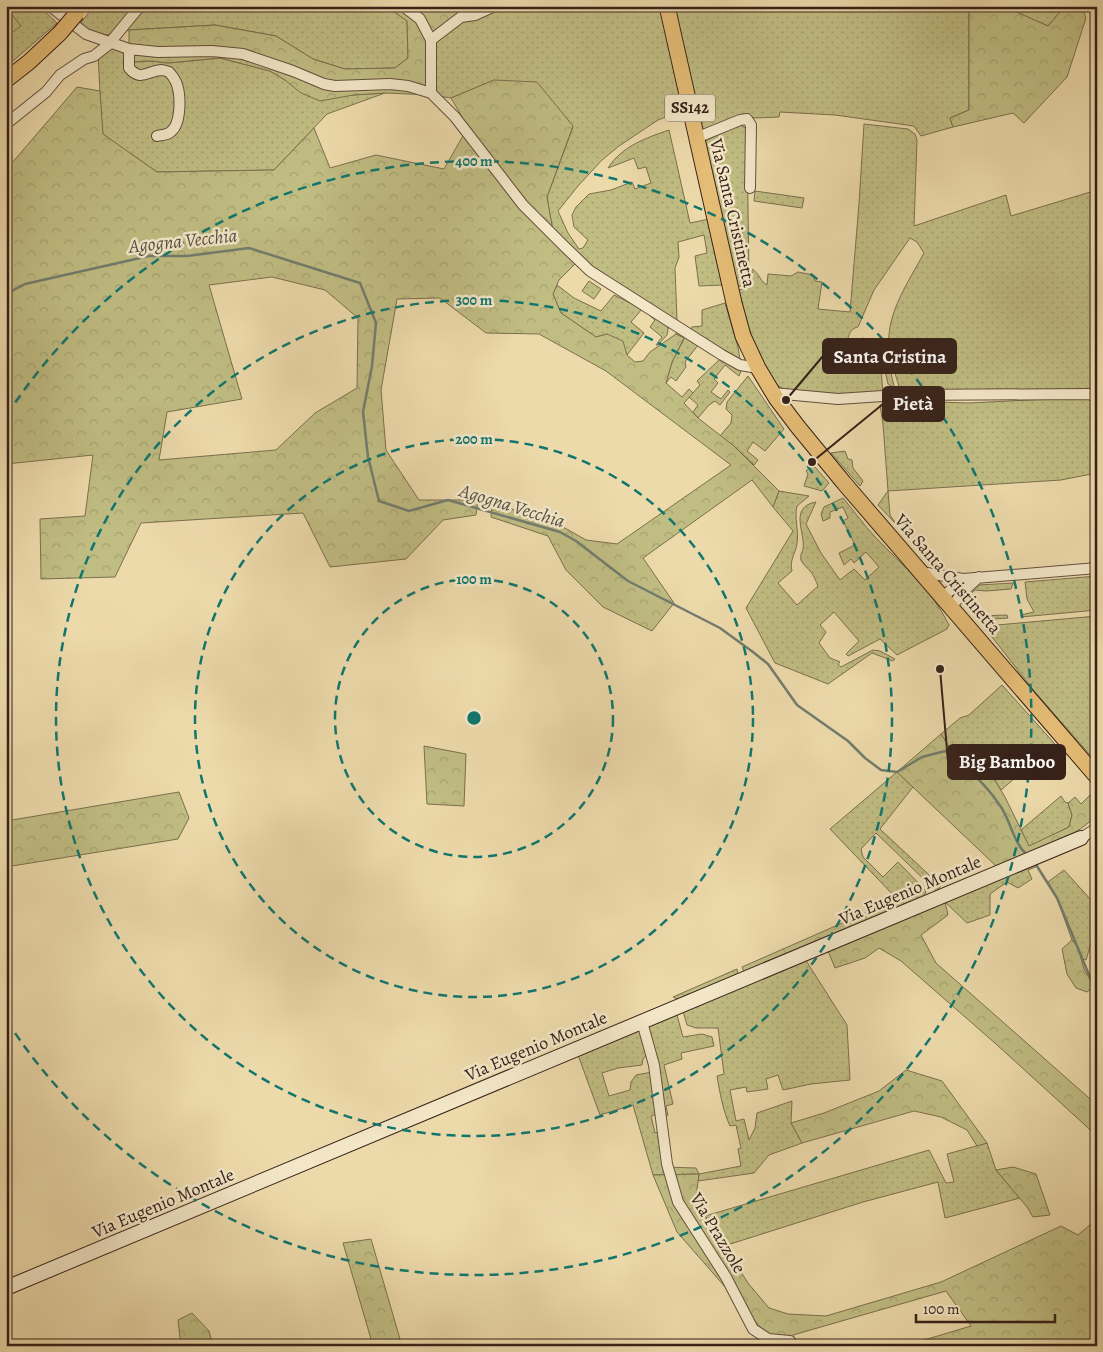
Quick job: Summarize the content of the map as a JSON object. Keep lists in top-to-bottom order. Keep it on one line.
{"streets":{"main road":["SS142","Via Santa Cristinetta"],"street":["Via Eugenio Montale","Via Prazzole"]},"crossings":[["Via Eugenio Montale","Via Prazzole"]],"water":["Agogna Vecchia"],"places":["Santa Cristina","Pietà","Big Bamboo"],"scale_bar":"100 m","rings":["400 m","300 m","200 m","100 m"]}
